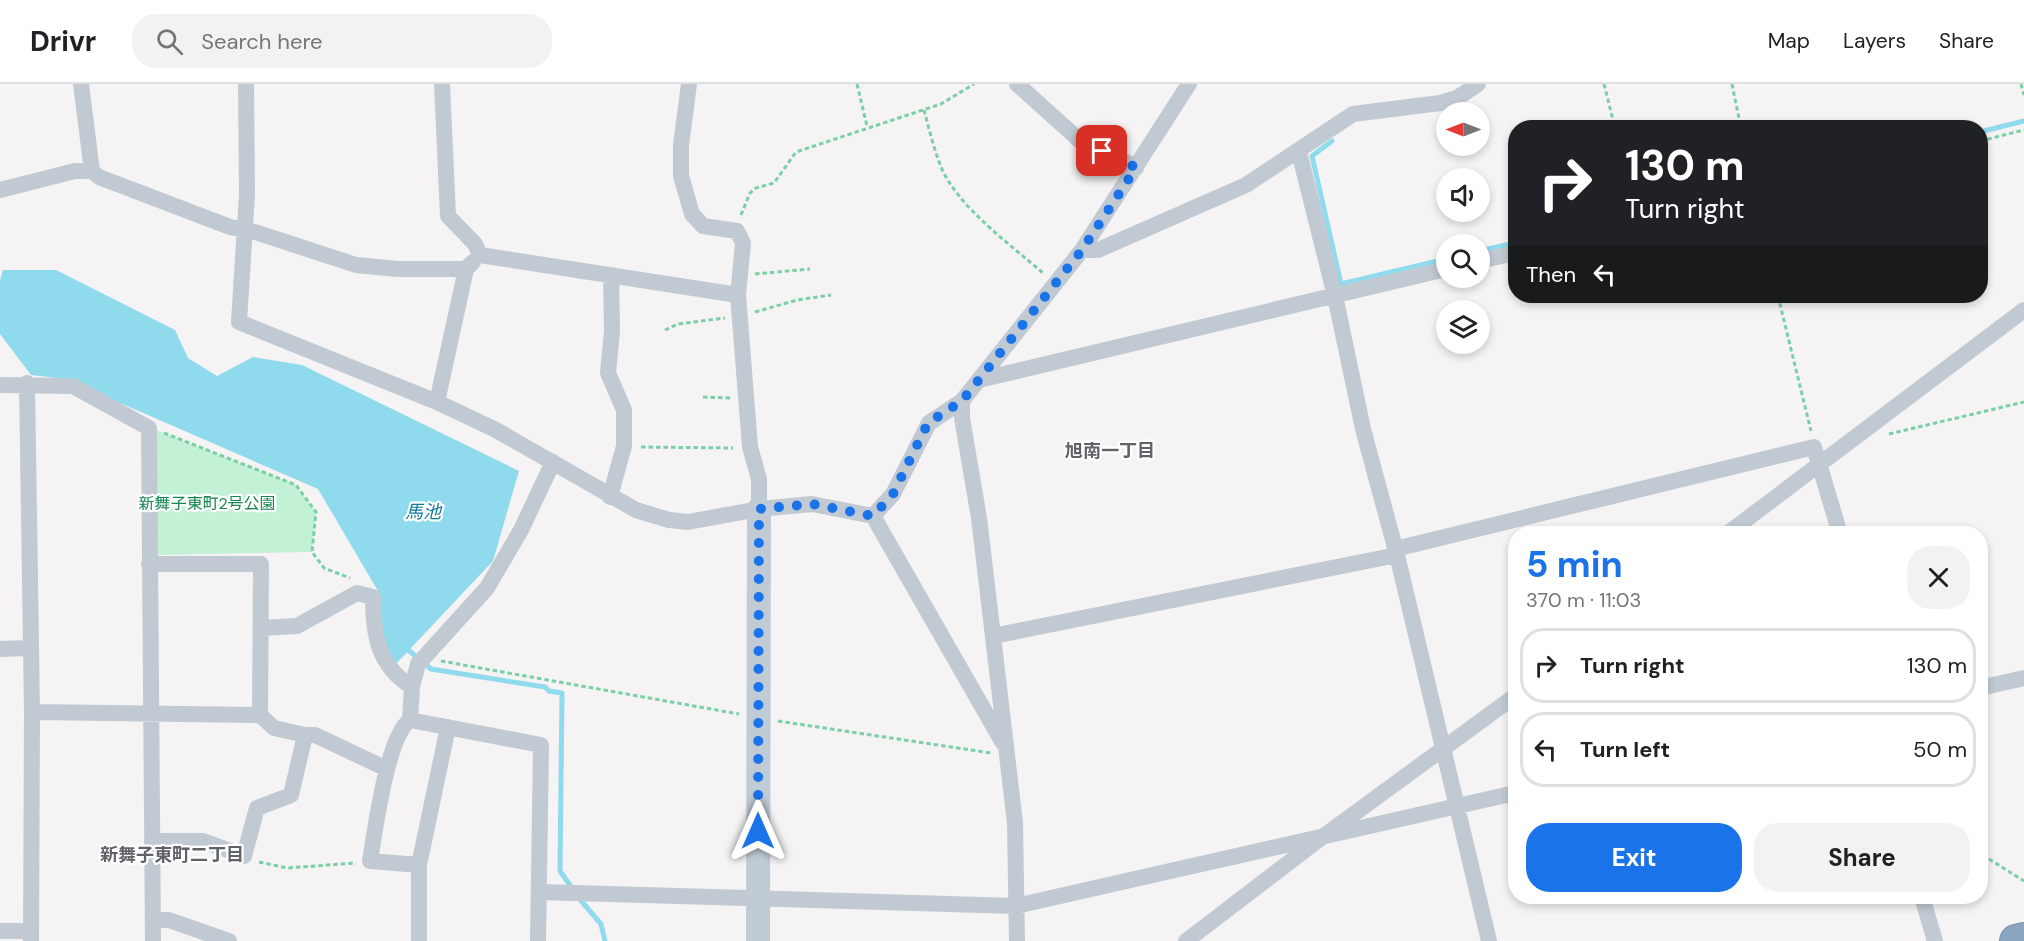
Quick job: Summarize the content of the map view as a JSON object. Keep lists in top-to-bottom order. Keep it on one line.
{"districts":["旭南一丁目","新舞子東町二丁目"],"water":["馬池"],"parks":["新舞子東町2号公園"],"north":"left","page":{"header":"Drivr","search":"Search here","nav":["Map","Layers","Share"],"turn":["130 m","Turn right"],"then":"Then","heading":["5 min","370 m · 11:03"],"list":[{"name":"Turn right","value":"130 m"},{"name":"Turn left","value":"50 m"}],"buttons":["Exit","Share"]}}
